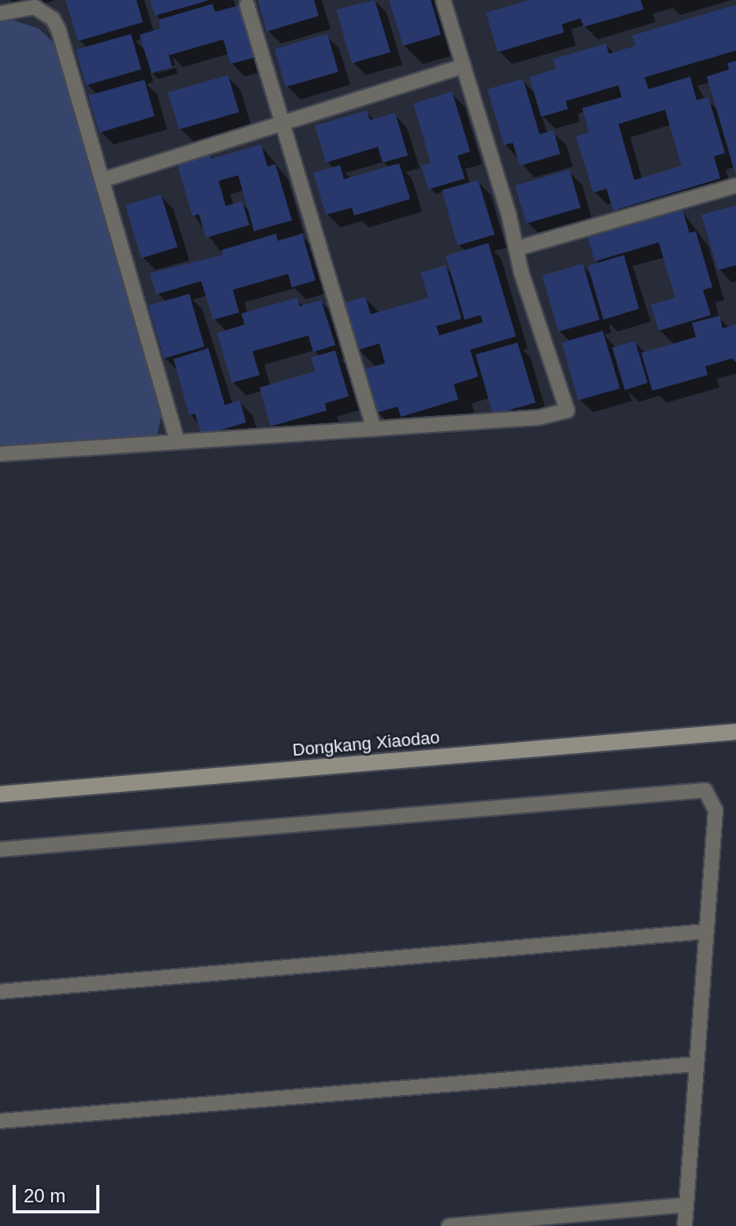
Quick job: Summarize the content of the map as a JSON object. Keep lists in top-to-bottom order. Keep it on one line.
{"streets":{"street":["Dongkang Xiaodao"]},"scale_bar":"20 m"}
